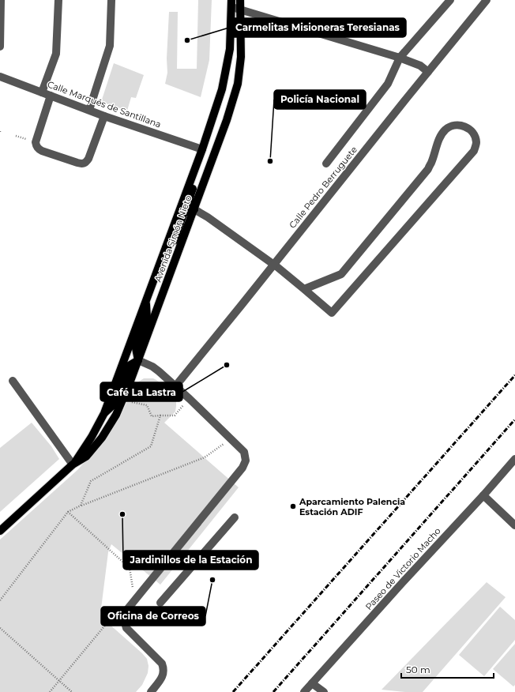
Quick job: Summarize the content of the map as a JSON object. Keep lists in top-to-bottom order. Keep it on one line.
{"streets":{"main road":["Avenida Simón Nieto"],"street":["Calle Marqués de Santillana","Calle Pedro Berruguete","Paseo de Victorio Macho"]},"crossings":[["Calle Marqués de Santillana","Avenida Simón Nieto"]],"places":["Carmelitas Misioneras Teresianas","Policía Nacional","Café La Lastra","Aparcamiento Palencia Estación ADIF","Jardinillos de la Estación","Oficina de Correos"],"scale_bar":"50 m"}
